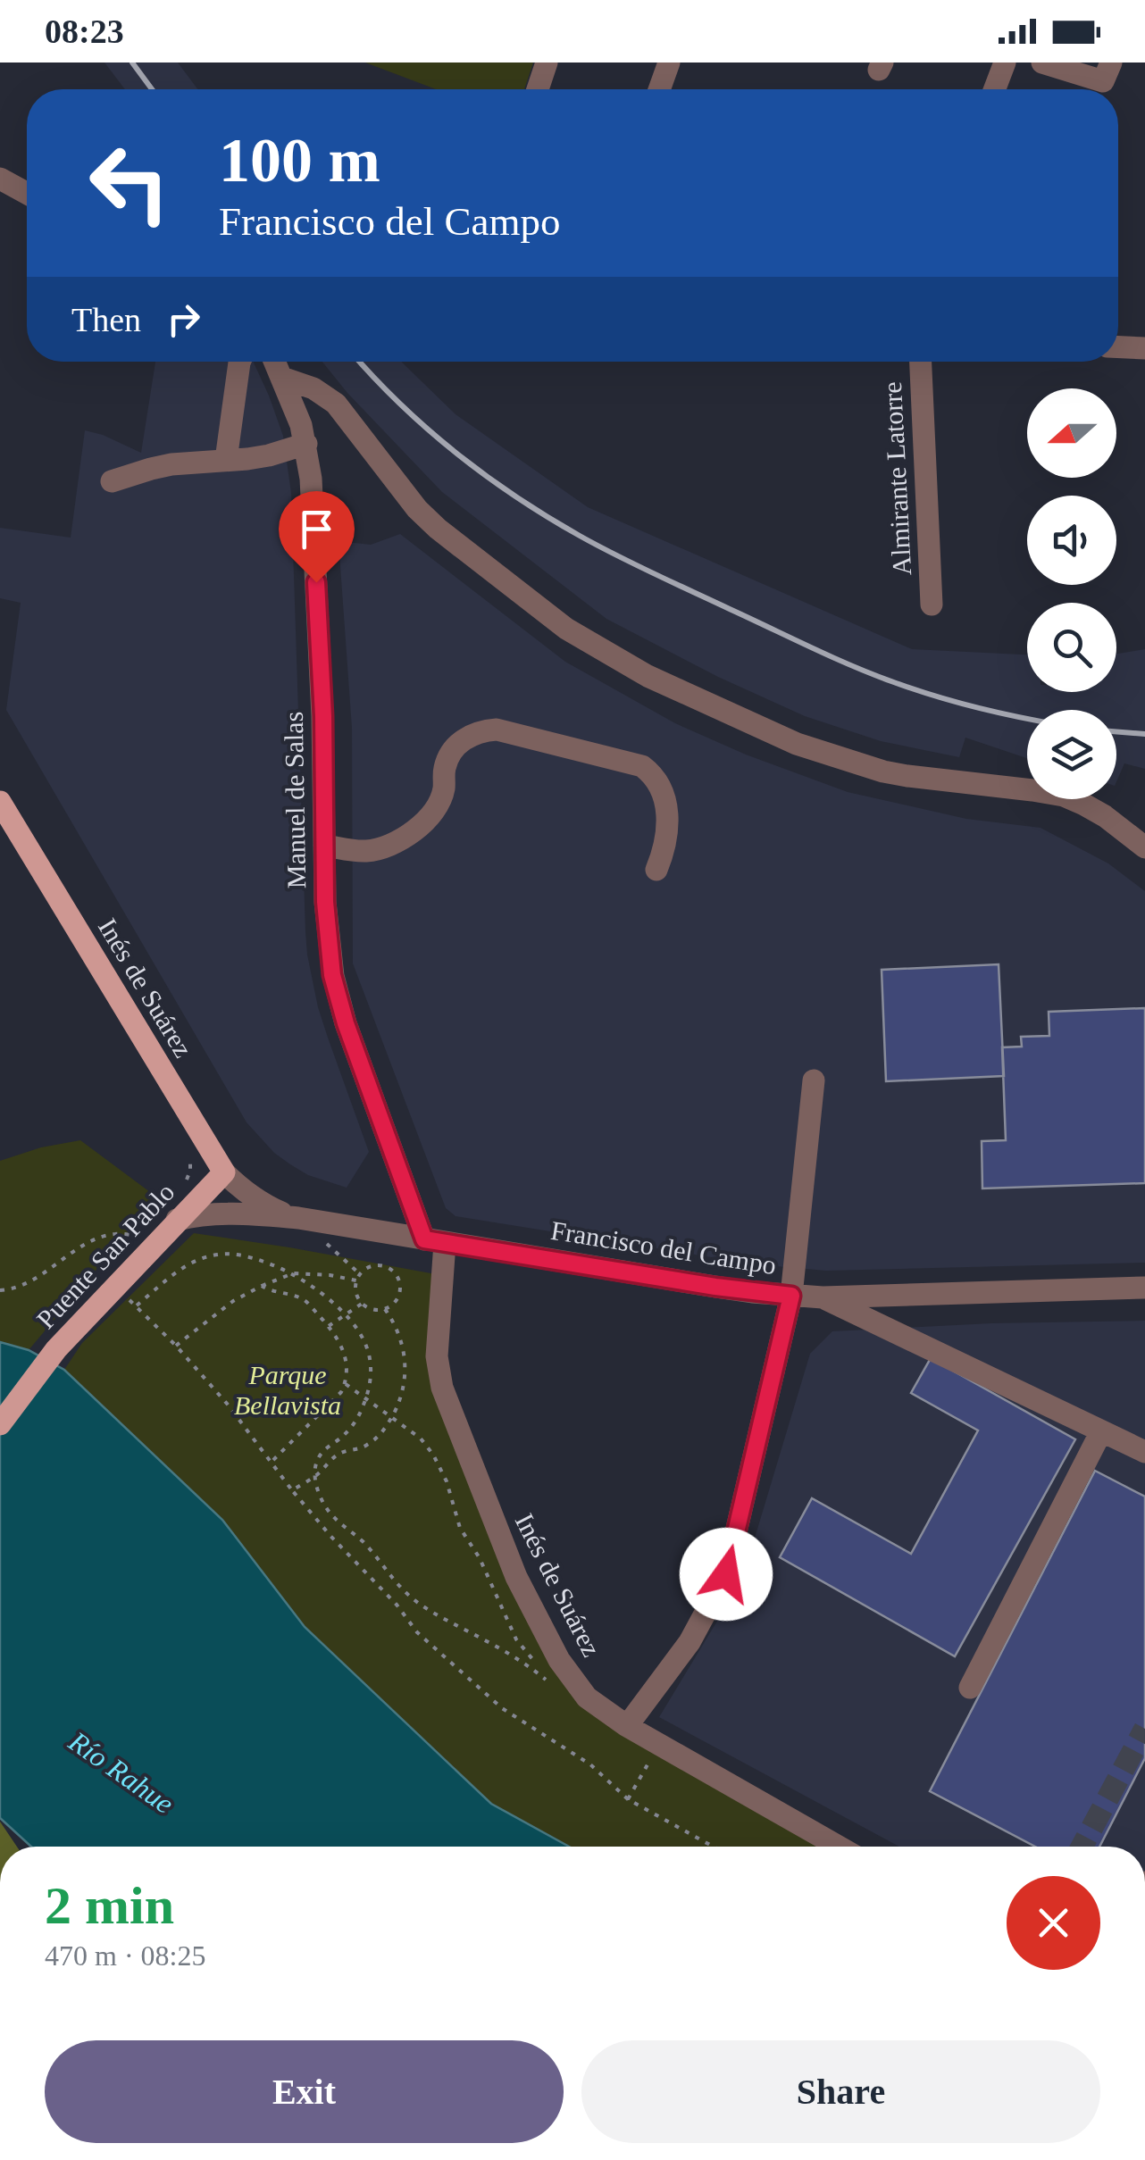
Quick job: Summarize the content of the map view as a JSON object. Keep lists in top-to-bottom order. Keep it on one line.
{"streets":{"main road":["Inés de Suárez","Puente San Pablo"],"street":["Almirante Latorre","Manuel de Salas","Francisco del Campo"]},"crossings":[["Manuel de Salas","Inés de Suárez"],["Manuel de Salas","Francisco del Campo"],["Inés de Suárez","Francisco del Campo"],["Inés de Suárez","Puente San Pablo"],["Francisco del Campo","Puente San Pablo"]],"water":["Río Rahue"],"parks":["Parque Bellavista"],"north":"left","page":{"status":"08:23","turn":["100 m","Francisco del Campo"],"then":"Then","heading":["2 min","470 m · 08:25"],"buttons":["Exit","Share"]}}
